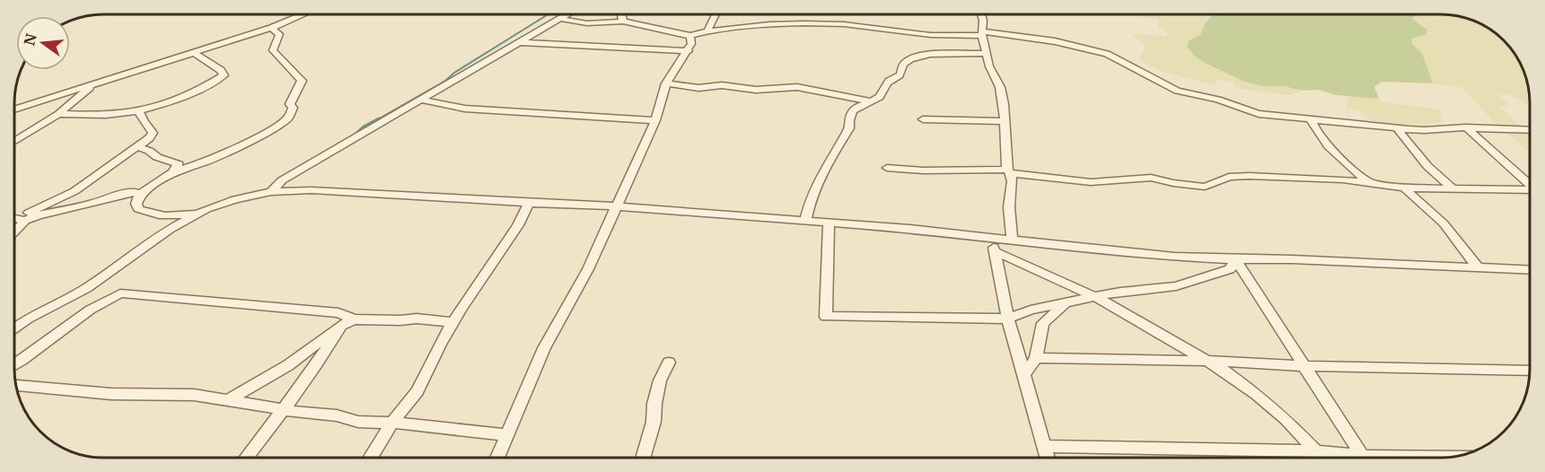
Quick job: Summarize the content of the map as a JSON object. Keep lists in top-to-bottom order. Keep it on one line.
{"north":"left"}
